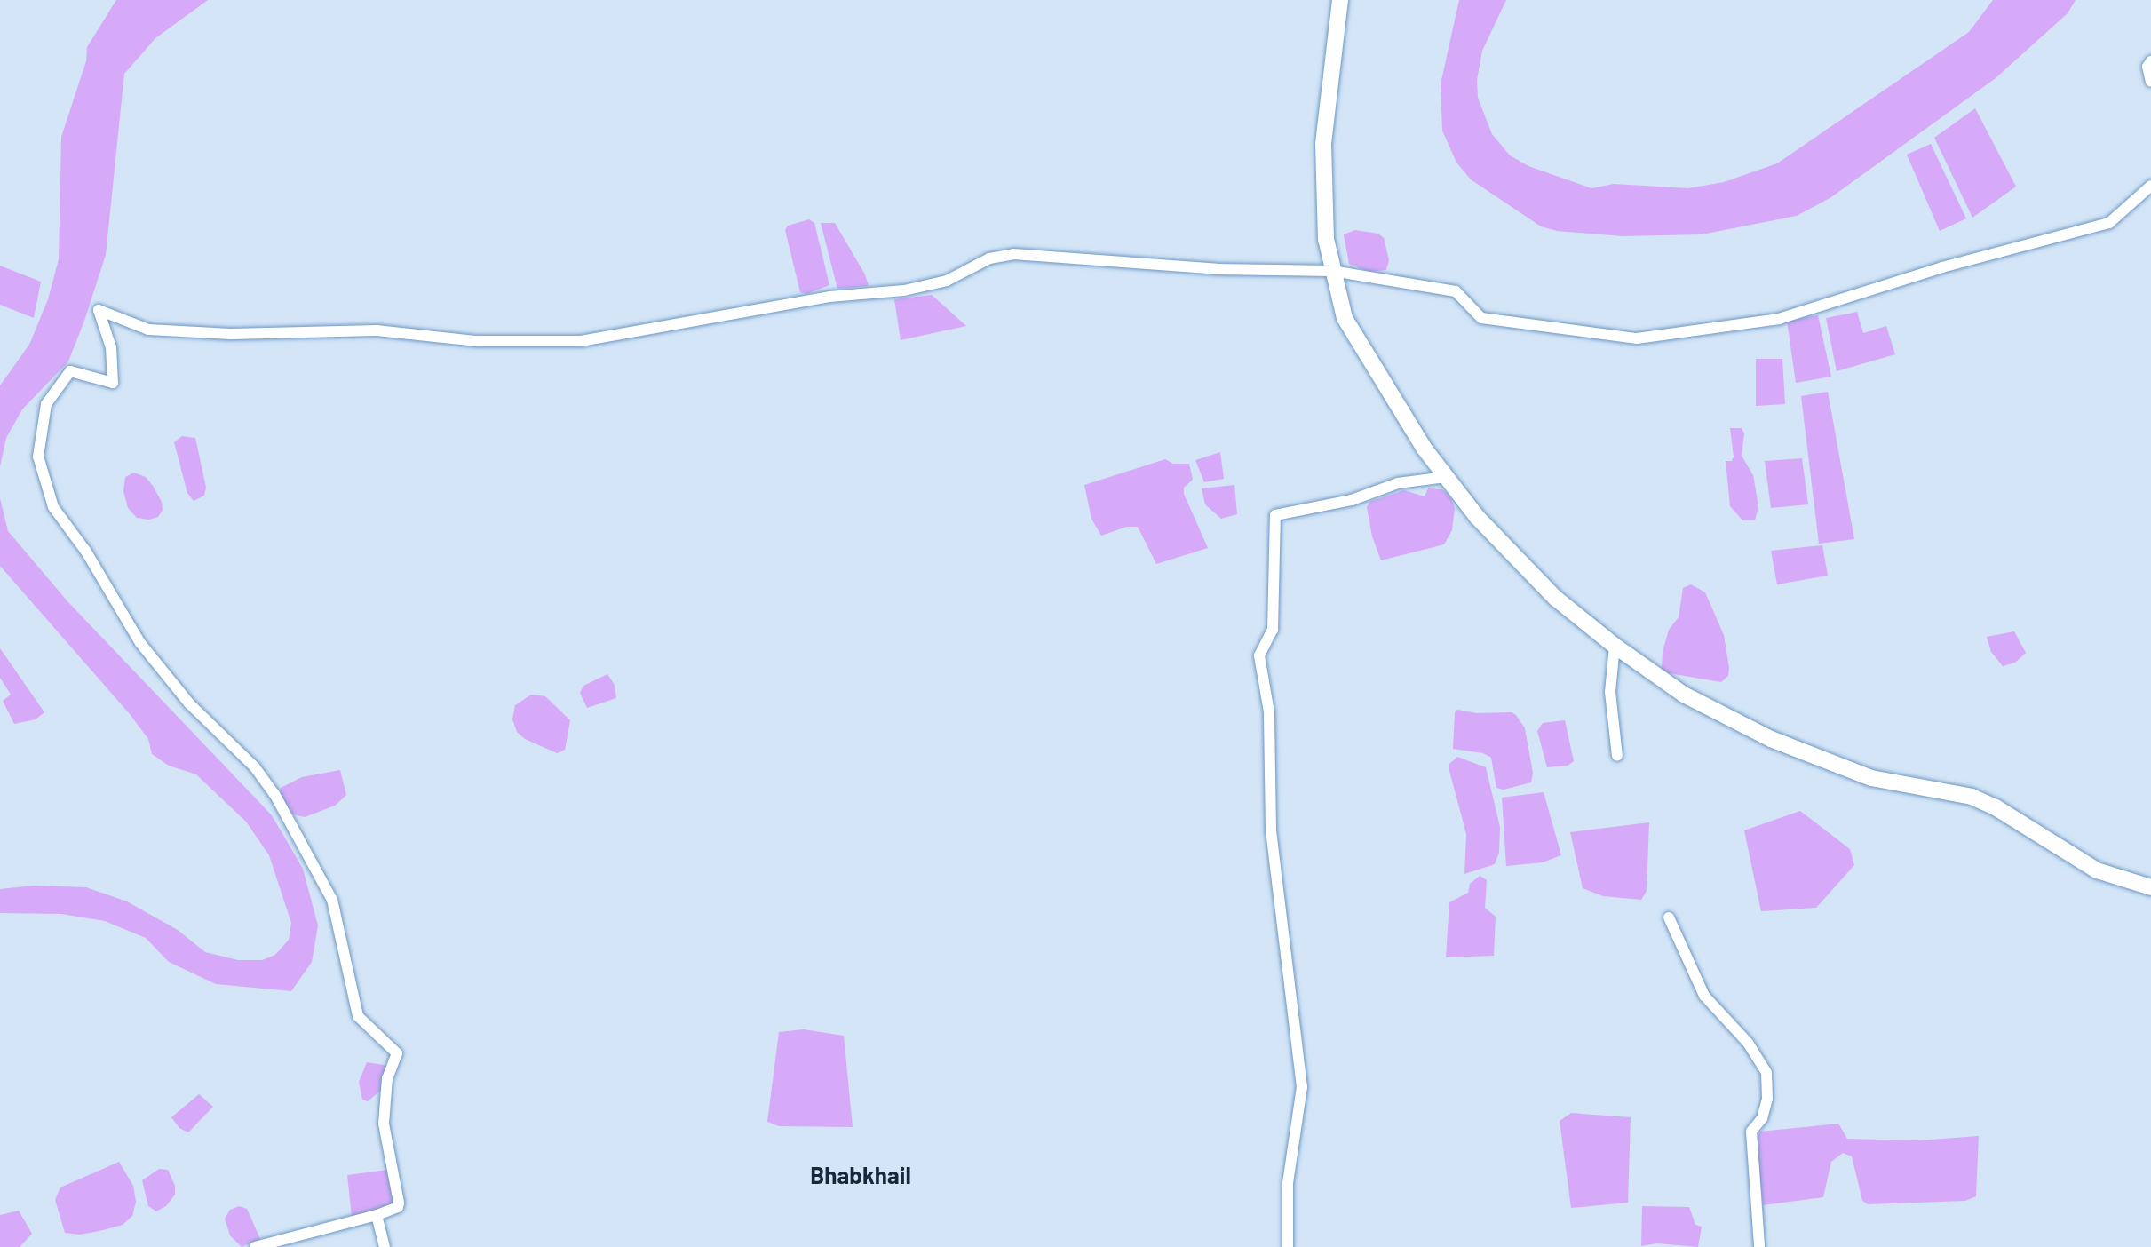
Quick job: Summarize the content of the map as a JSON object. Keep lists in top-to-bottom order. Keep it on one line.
{"districts":["Bhabkhail"]}
